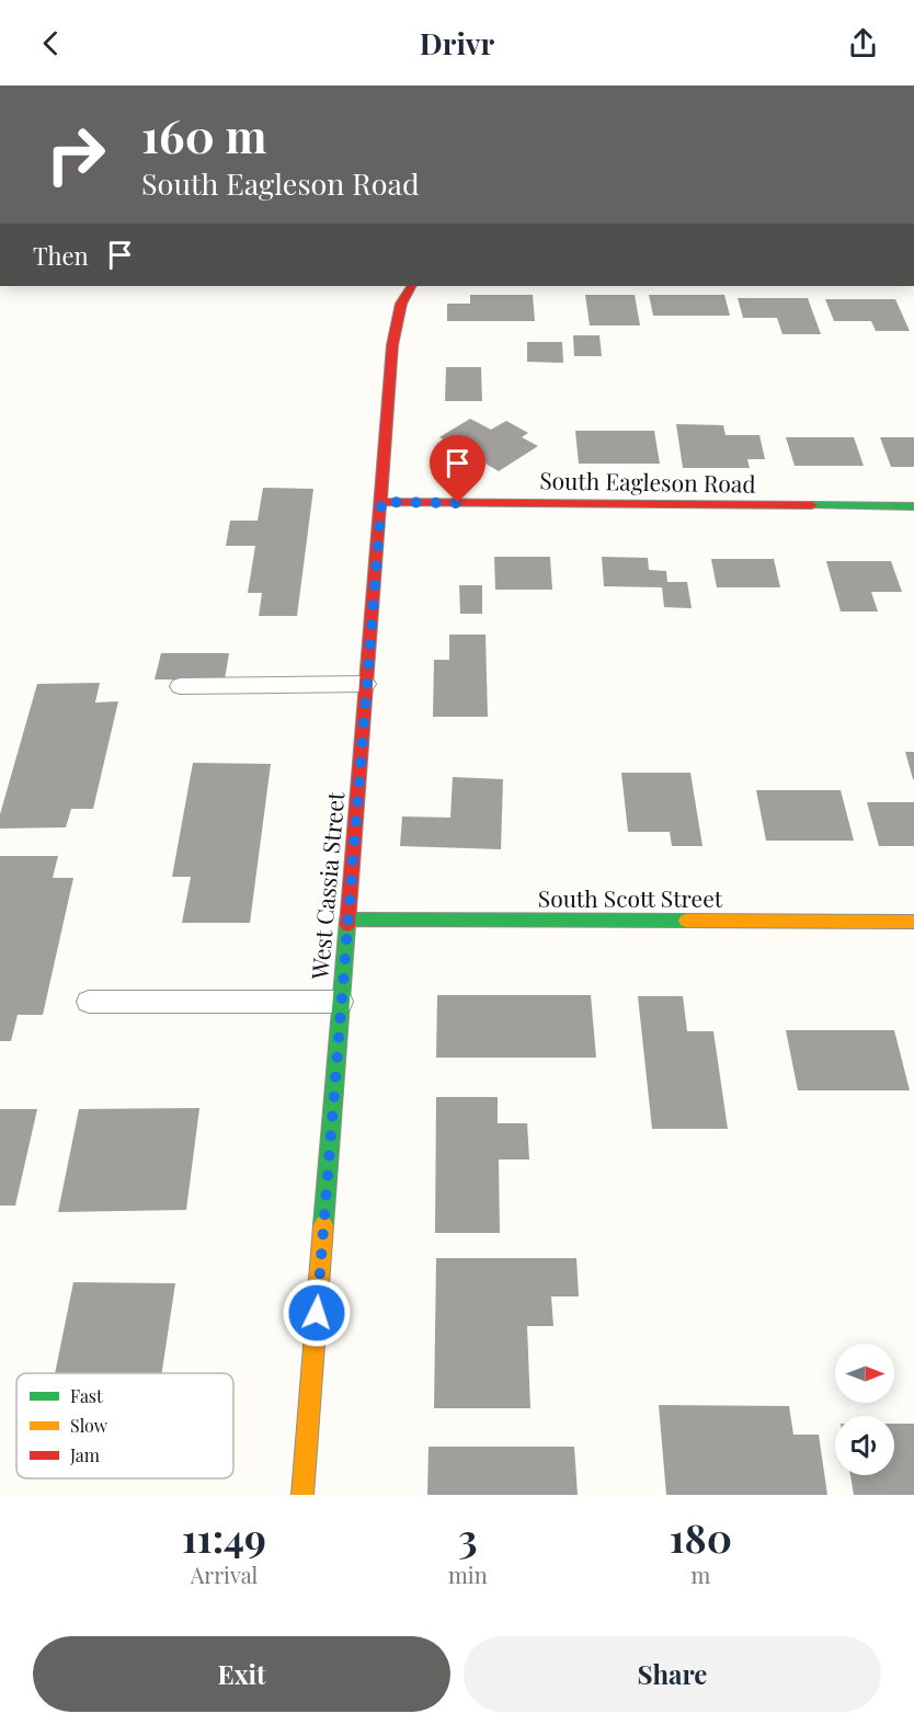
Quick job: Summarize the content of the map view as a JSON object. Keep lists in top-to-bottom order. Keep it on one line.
{"streets":{"street":["South Eagleson Road","West Cassia Street","South Scott Street"]},"crossings":[["South Eagleson Road","West Cassia Street"],["West Cassia Street","South Scott Street"]],"legend":["Fast","Slow","Jam"],"north":"right","page":{"header":"Drivr","turn":["160 m","South Eagleson Road"],"then":"Then","eta":["11:49","Arrival","3","min","180","m"],"buttons":["Exit","Share"]}}
